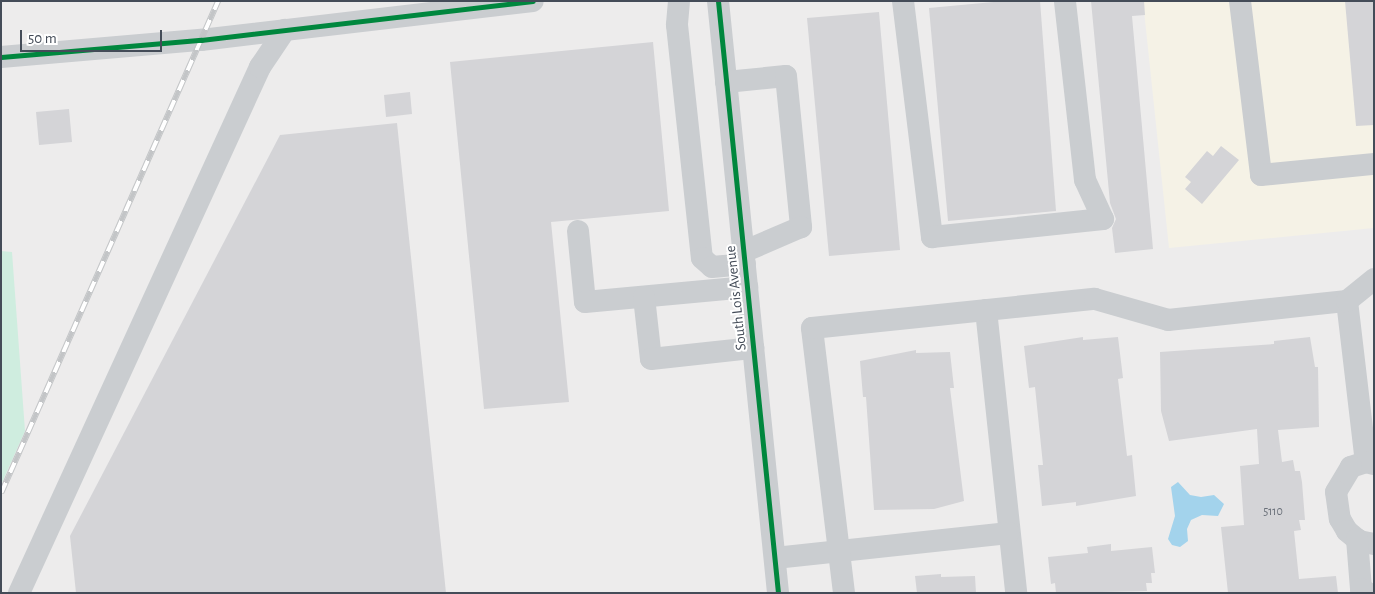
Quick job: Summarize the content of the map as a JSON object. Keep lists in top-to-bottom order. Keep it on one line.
{"streets":{"street":["South Lois Avenue"]},"house_numbers":["5110"],"scale_bar":"50 m"}
